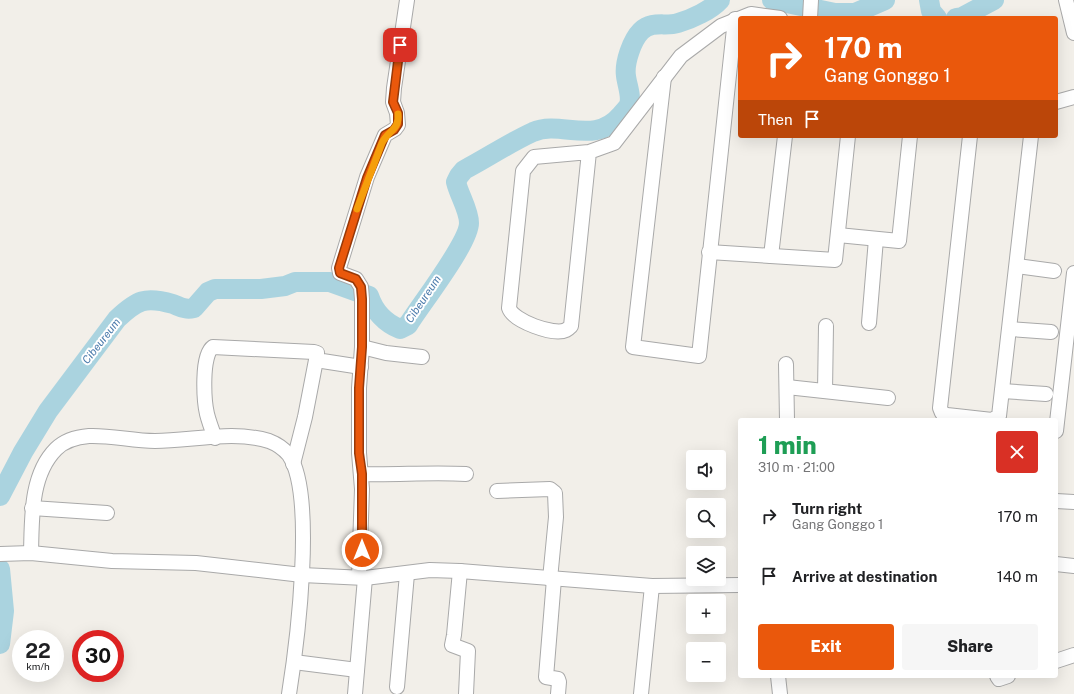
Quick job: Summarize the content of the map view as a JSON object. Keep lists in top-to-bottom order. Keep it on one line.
{"water":["Cibeureum"],"page":{"turn":["170 m","Gang Gonggo 1"],"then":"Then","heading":["1 min","310 m · 21:00"],"map_buttons":["+","−"],"list":[{"name":"Turn right","note":"Gang Gonggo 1","value":"170 m"},{"name":"Arrive at destination","value":"140 m"}],"buttons":["Exit","Share"],"speed":"22 km/h","limit":"30"}}
